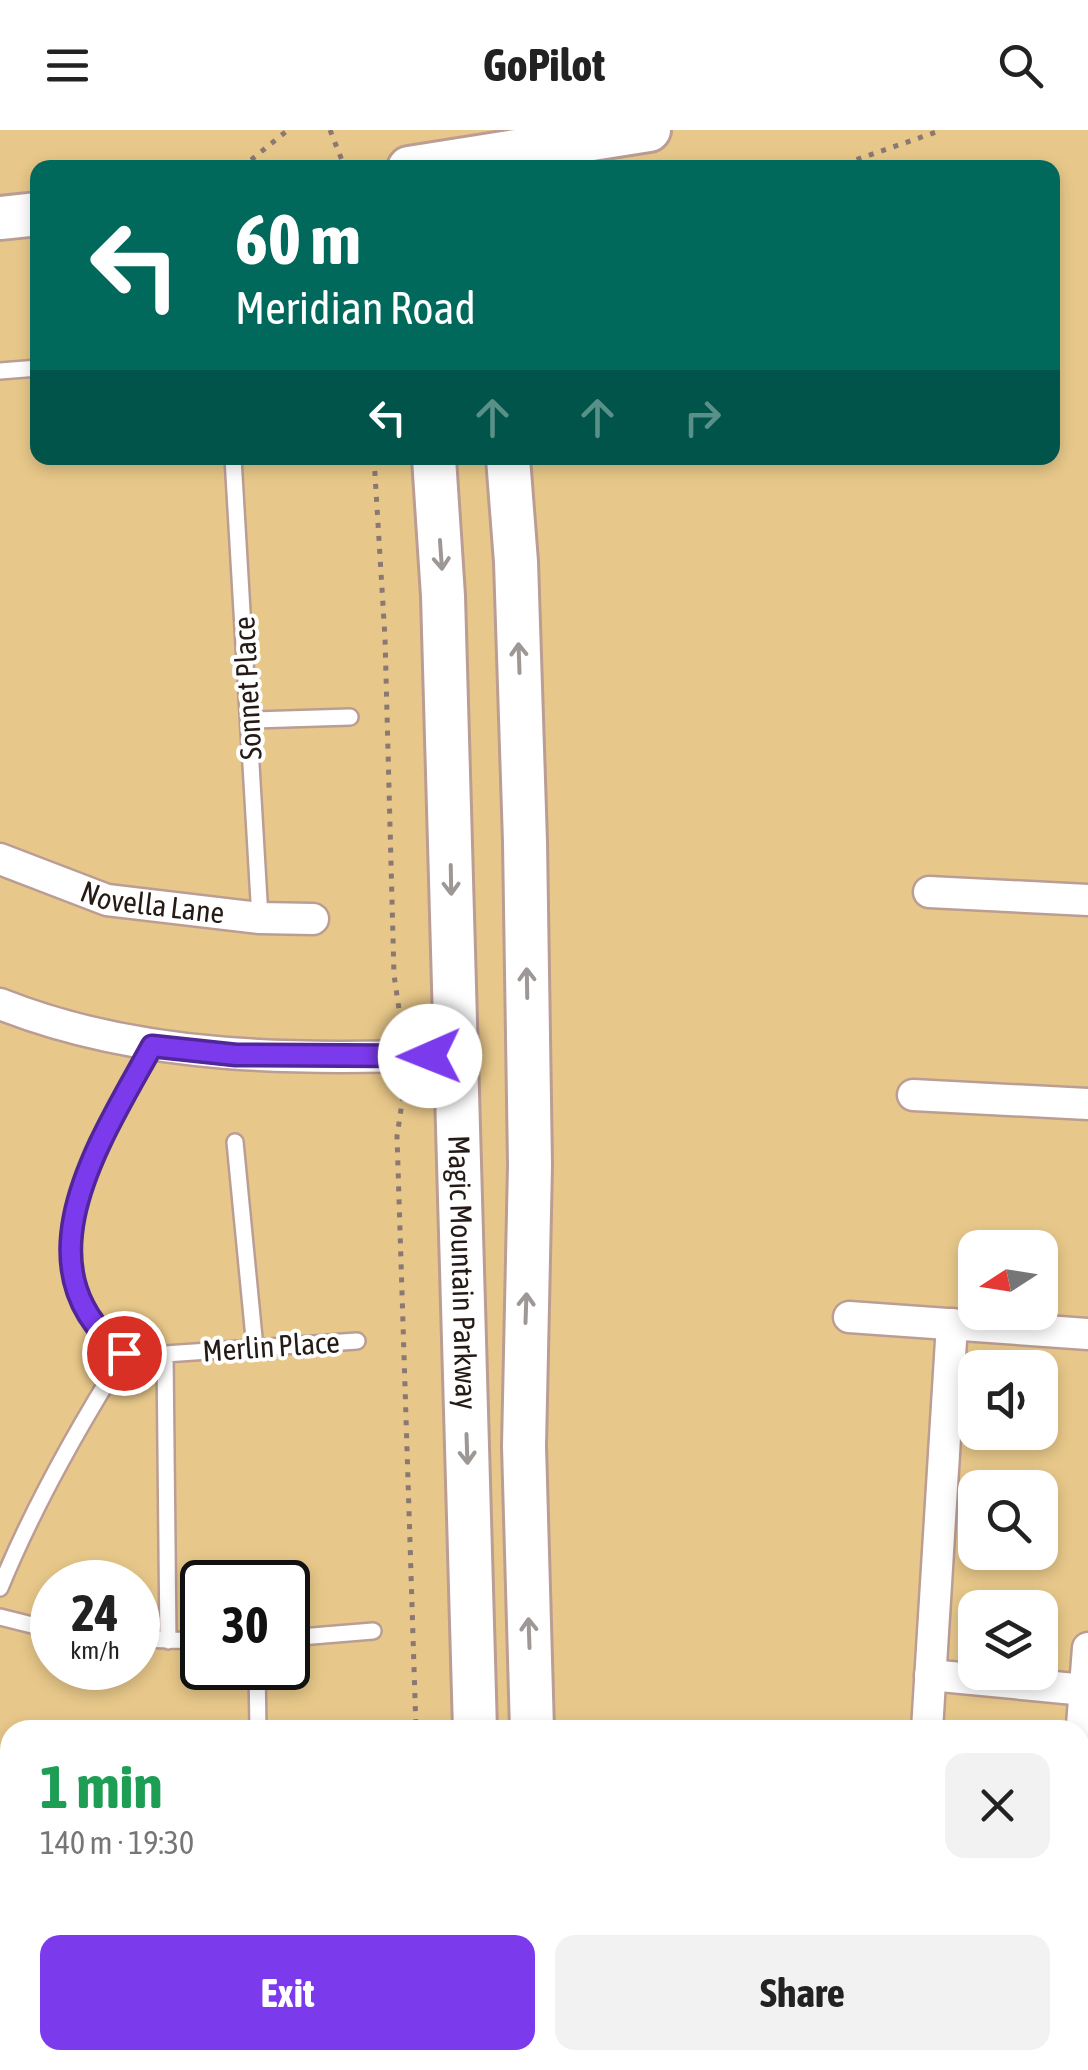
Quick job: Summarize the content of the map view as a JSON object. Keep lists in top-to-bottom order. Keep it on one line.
{"streets":{"street":["Novella Lane","Magic Mountain Parkway"],"lane":["Sonnet Place","Merlin Place"]},"crossings":[["Sonnet Place","Novella Lane"]],"north":"left","page":{"header":"GoPilot","turn":["60 m","Meridian Road"],"speed":"24 km/h","limit":"30","heading":["1 min","140 m · 19:30"],"buttons":["Exit","Share"]}}
